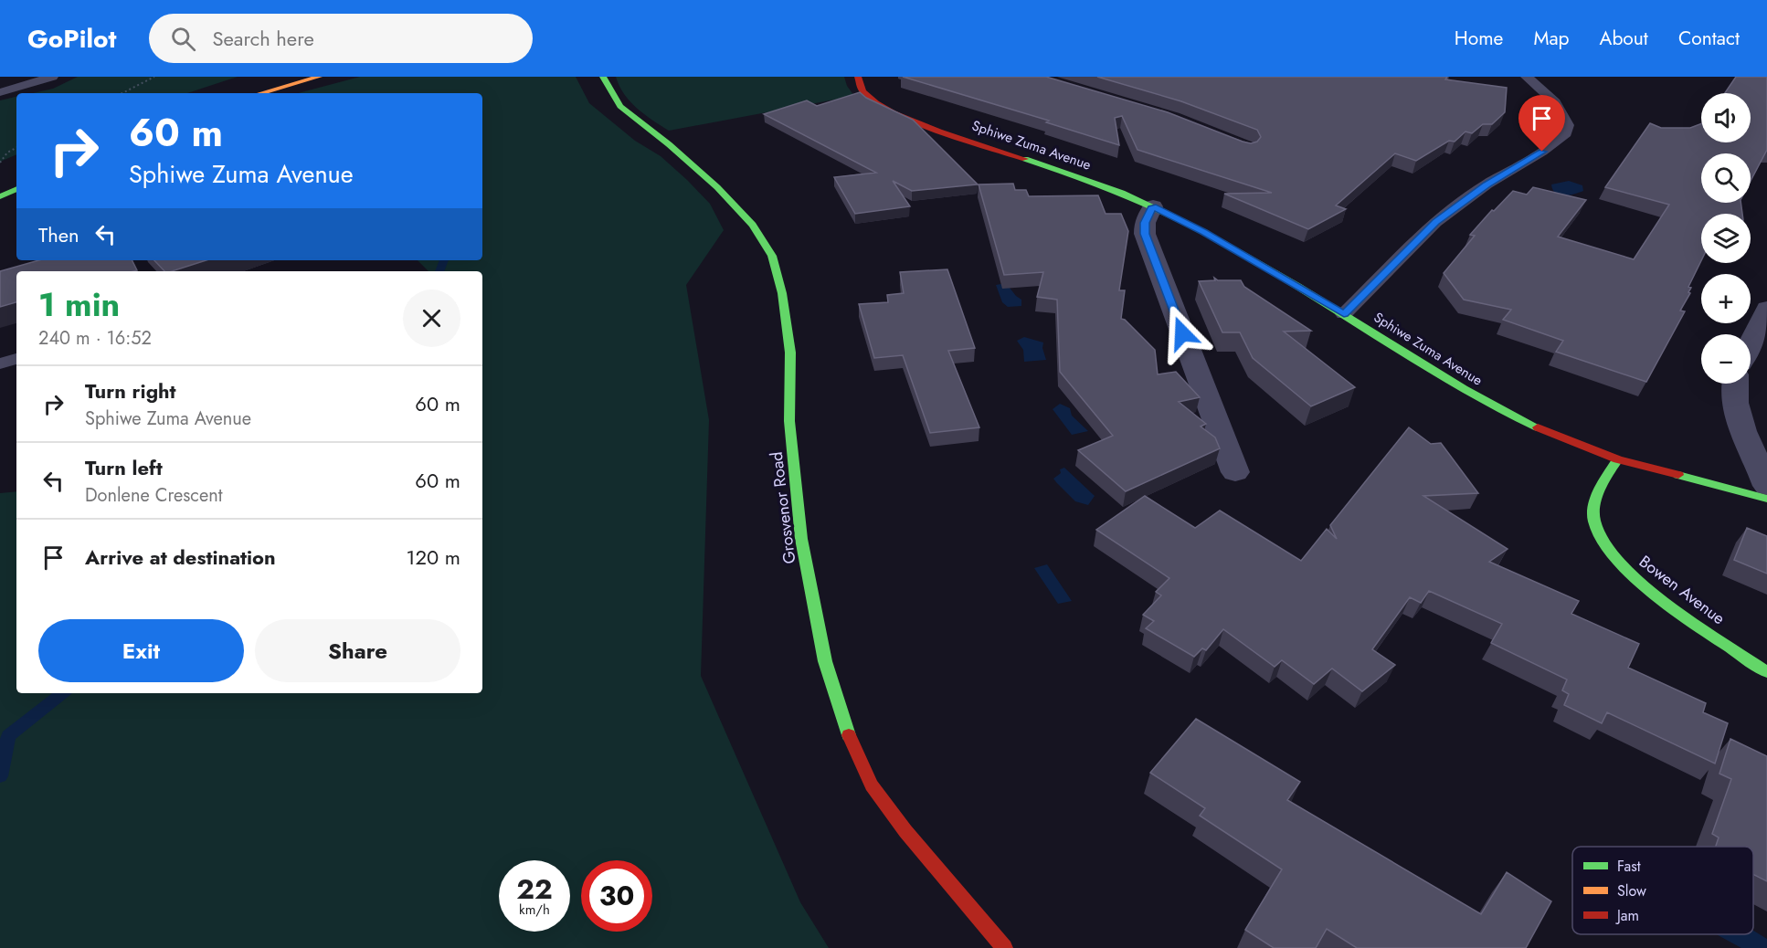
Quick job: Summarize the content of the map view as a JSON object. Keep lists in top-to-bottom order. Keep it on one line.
{"streets":{"street":["Sphiwe Zuma Avenue","Grosvenor Road","Bowen Avenue"]},"crossings":[["Sphiwe Zuma Avenue","Bowen Avenue"]],"legend":["Fast","Slow","Jam"],"page":{"header":"GoPilot","search":"Search here","nav":["Home","Map","About","Contact"],"map_buttons":["+","−"],"turn":["60 m","Sphiwe Zuma Avenue"],"then":"Then","heading":["1 min","240 m · 16:52"],"list":[{"name":"Turn right","note":"Sphiwe Zuma Avenue","value":"60 m"},{"name":"Turn left","note":"Donlene Crescent","value":"60 m"},{"name":"Arrive at destination","value":"120 m"}],"buttons":["Exit","Share"],"speed":"22 km/h","limit":"30"}}
